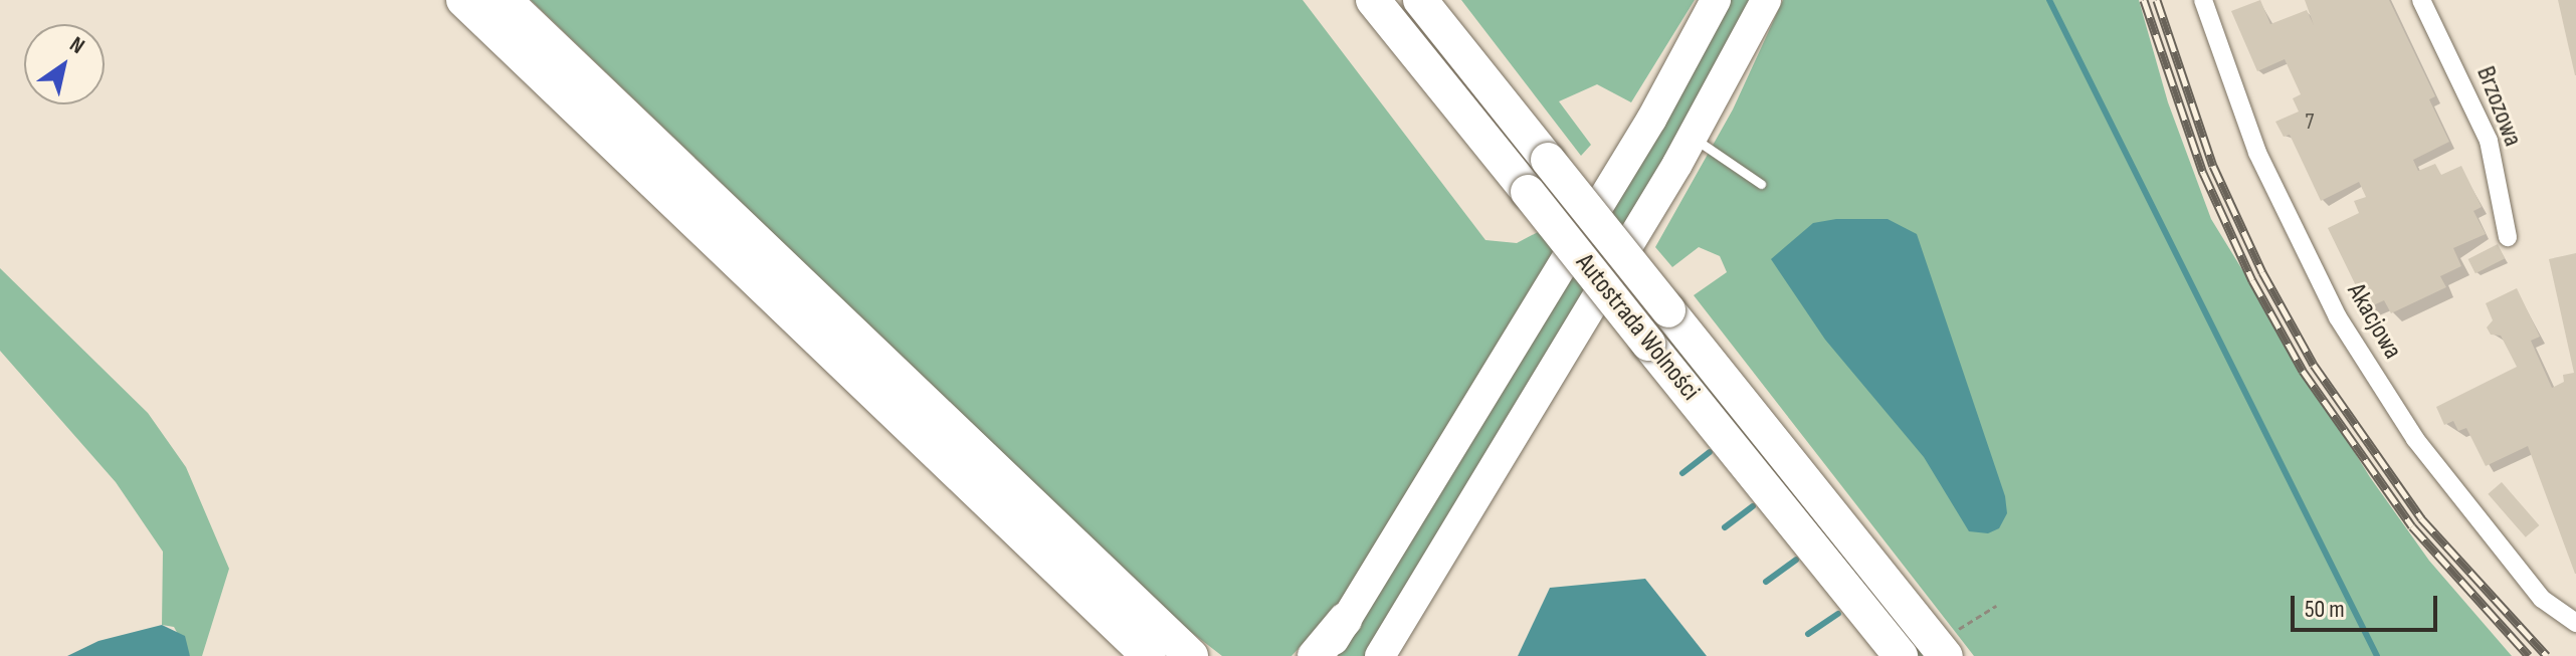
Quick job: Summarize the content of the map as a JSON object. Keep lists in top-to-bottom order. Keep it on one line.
{"streets":{"highway":["Autostrada Wolności"],"street":["Brzozowa","Akacjowa"]},"house_numbers":["7"],"scale_bar":"50 m","north":"top right"}
